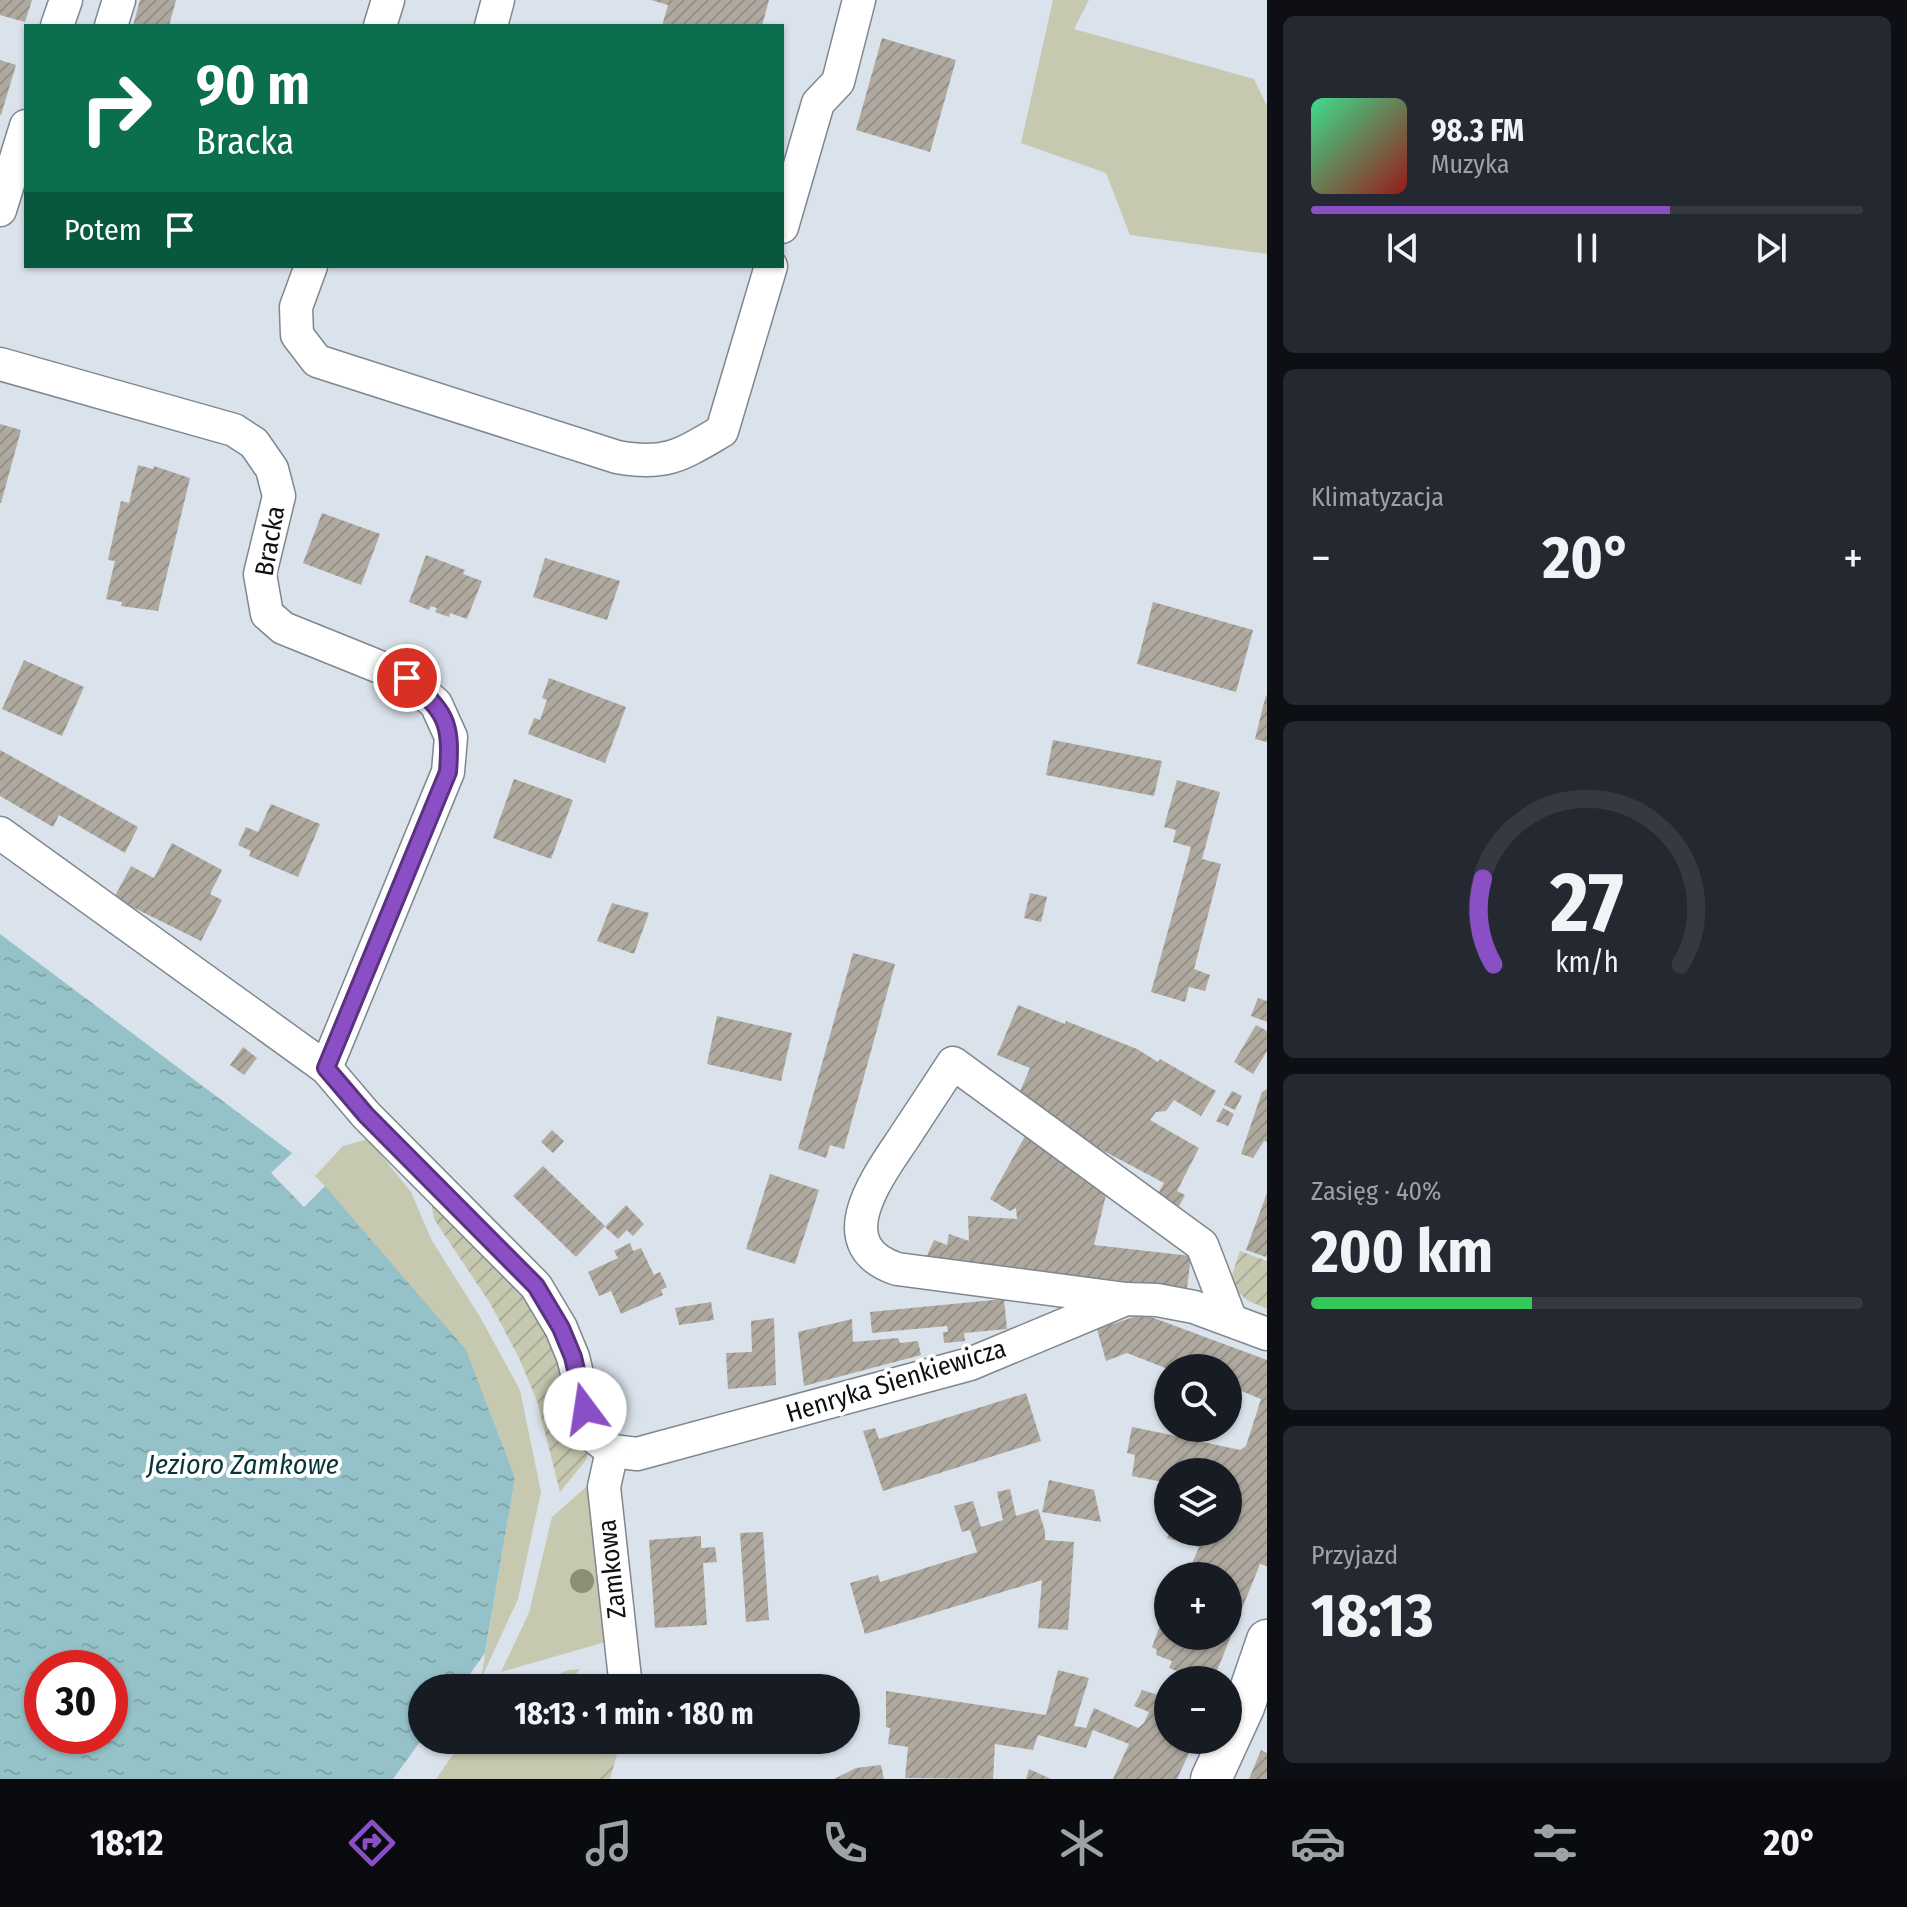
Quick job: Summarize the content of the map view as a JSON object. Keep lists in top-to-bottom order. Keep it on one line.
{"streets":{"street":["Bracka","Henryka Sienkiewicza","Zamkowa"]},"crossings":[["Henryka Sienkiewicza","Zamkowa"]],"water":["Jezioro Zamkowe"],"page":{"turn":["90 m","Bracka"],"song":["98.3 FM","Muzyka"],"then":"Potem","tile":["Klimatyzacja",["Zasięg · 40%","200 km"],["Przyjazd","18:13"]],"heat":["−","20°","+"],"map_buttons":["+","−"],"limit":"30","trip":"18:13 · 1 min · 180 m","tabs":["18:12","20°"],"gauge":["27","km/h"]}}
